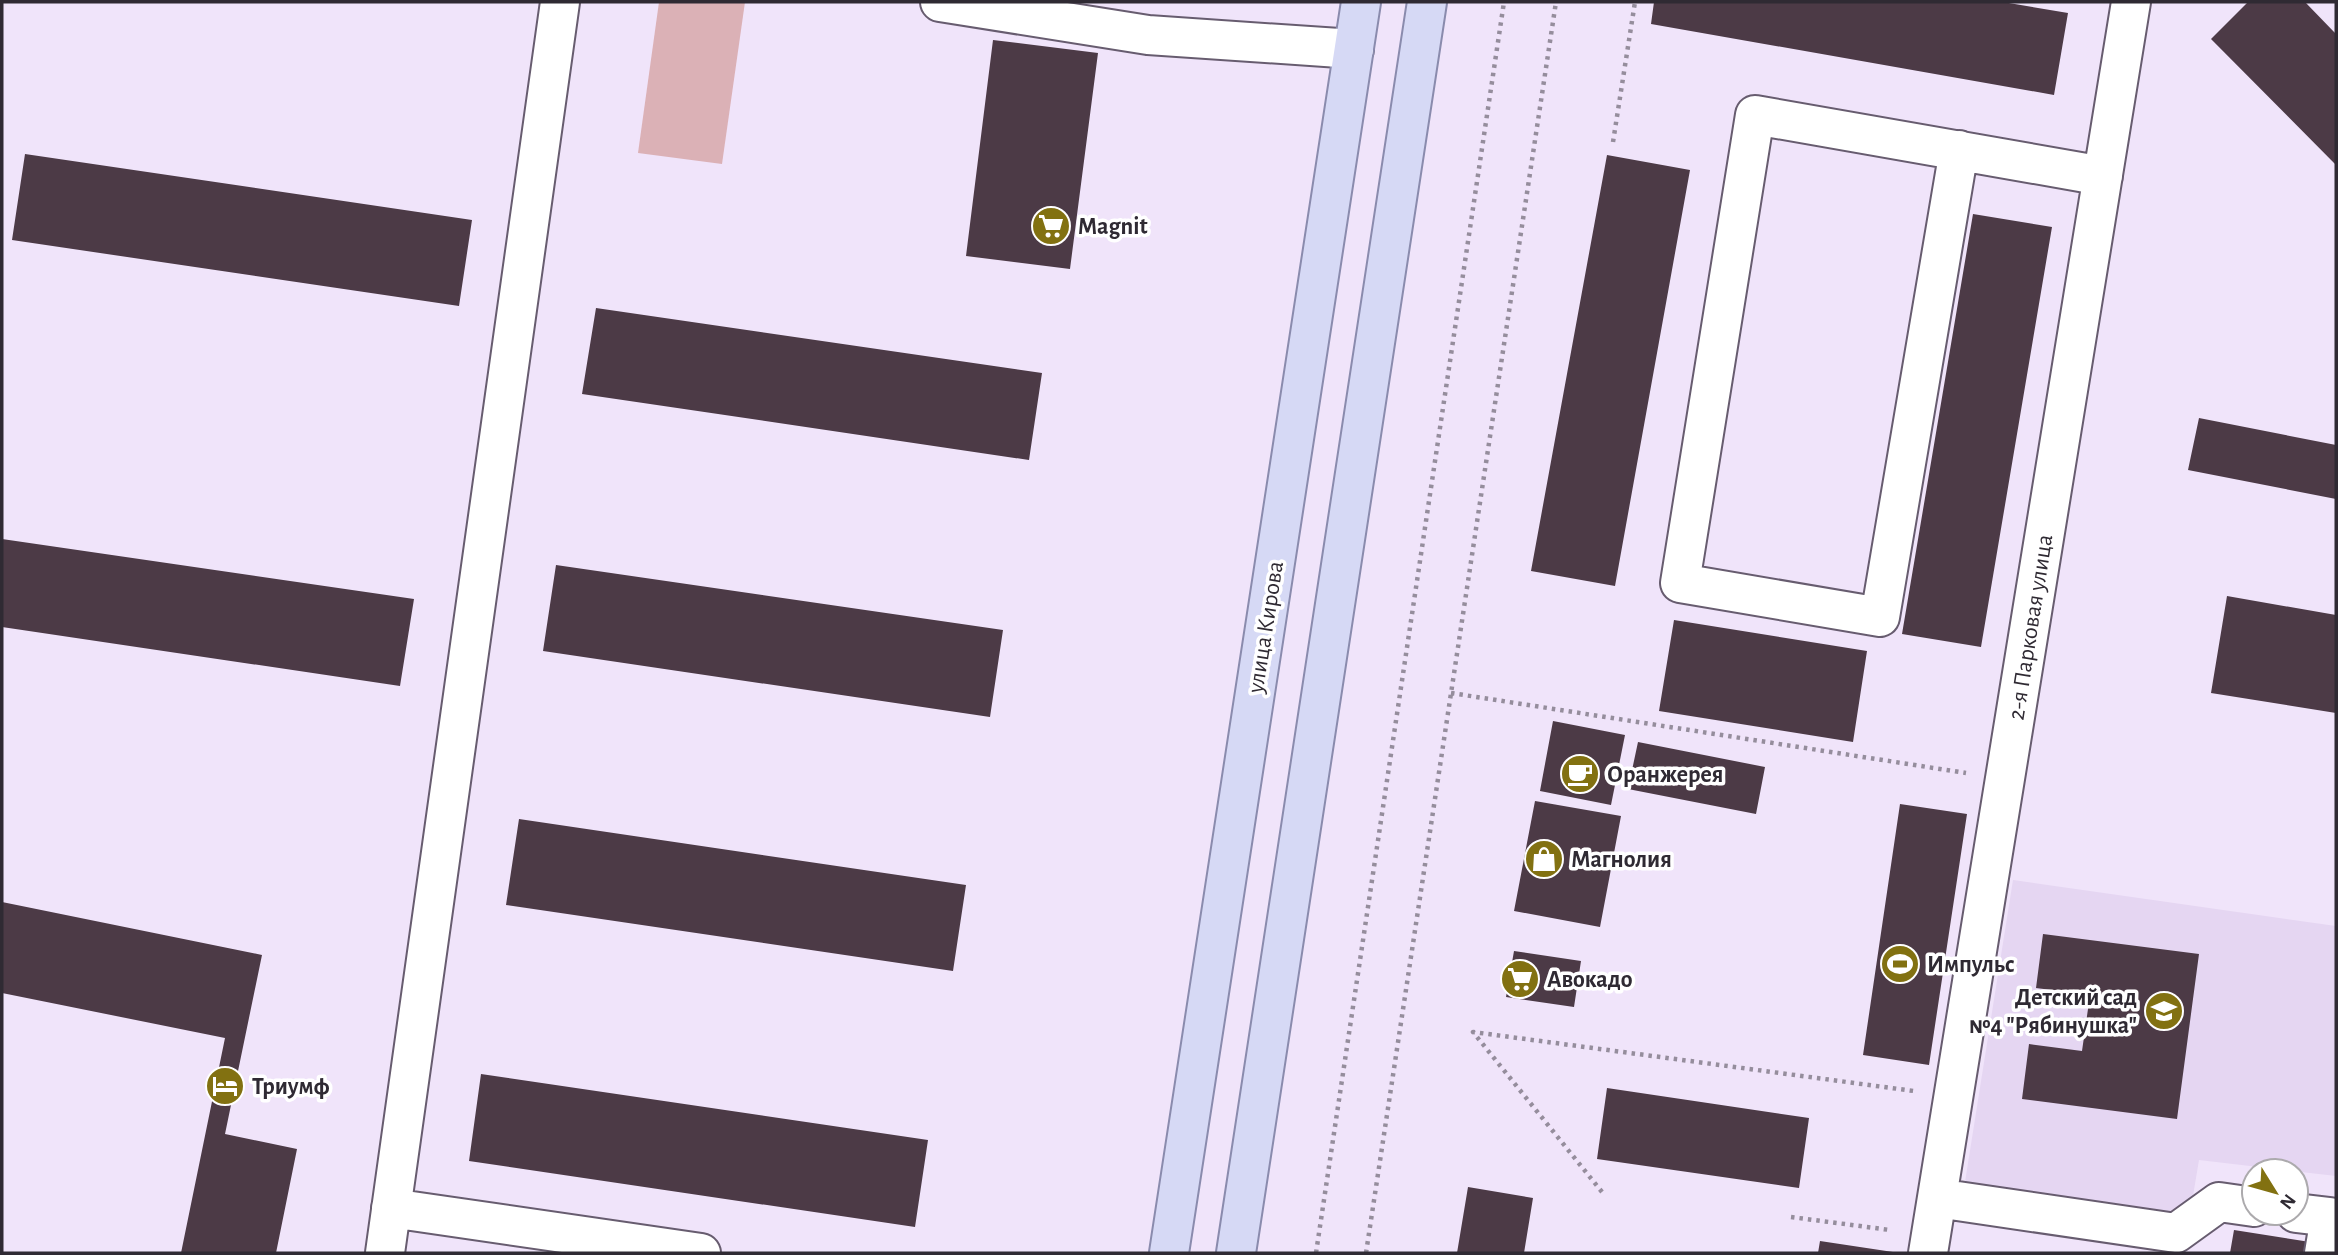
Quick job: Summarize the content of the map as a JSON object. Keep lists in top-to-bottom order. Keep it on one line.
{"streets":{"main road":["улица Кирова"],"street":["2-я Парковая улица"]},"places":{"supermarket":["Magnit","Авокадо"],"cafe":["Оранжерея"],"shop":["Магнолия"],"sports":["Импульс"],"school or university":["Детский сад №4 \"Рябинушка\""],"hotel":["Триумф"]},"north":"bottom right"}
